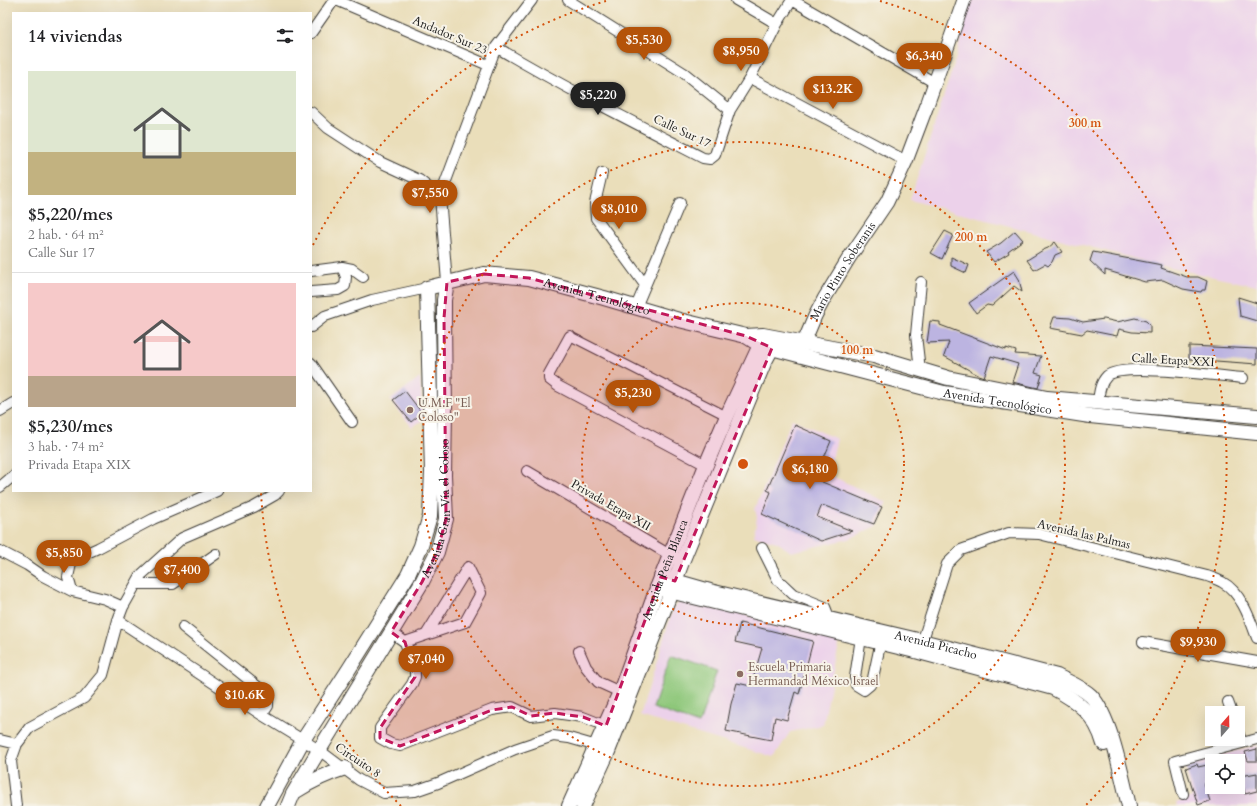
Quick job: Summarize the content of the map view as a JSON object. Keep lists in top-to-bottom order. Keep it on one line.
{"streets":{"main road":["Avenida Tecnológico","Avenida Gran Vía el Coloso","Avenida Peña Blanca","Avenida Picacho"],"street":["Andador Sur 23","Calle Sur 17","Mario Pinto Soberanis","Calle Etapa XXI","Privada Etapa XII","Avenida las Palmas","Circuito 8"]},"crossings":[["Andador Sur 23","Avenida Gran Vía el Coloso"],["Calle Sur 17","Avenida Gran Vía el Coloso"],["Mario Pinto Soberanis","Avenida Tecnológico"],["Avenida Tecnológico","Calle Etapa XXI"],["Avenida Tecnológico","Avenida Gran Vía el Coloso"],["Avenida Tecnológico","Avenida Peña Blanca"],["Privada Etapa XII","Avenida Peña Blanca"],["Avenida Gran Vía el Coloso","Circuito 8"],["Avenida las Palmas","Avenida Picacho"],["Avenida Peña Blanca","Avenida Picacho"],["Avenida Peña Blanca","Circuito 8"]],"places":["U.M.F \"El Coloso\"","Escuela Primaria Hermandad México Israel"],"north":"top","page":{"heading":"14 viviendas","price":["$5,530","$8,950","$6,340","$13.2K","$5,220","$7,550","$8,010","$5,230","$6,180","$5,850","$7,400","$9,930","$7,040","$10.6K"],"list":[{"name":"$5,220/mes","note":"2 hab. · 64 m² · Calle Sur 17"},{"name":"$5,230/mes","note":"3 hab. · 74 m² · Privada Etapa XIX"}]},"rings":["300 m","200 m","100 m"]}
